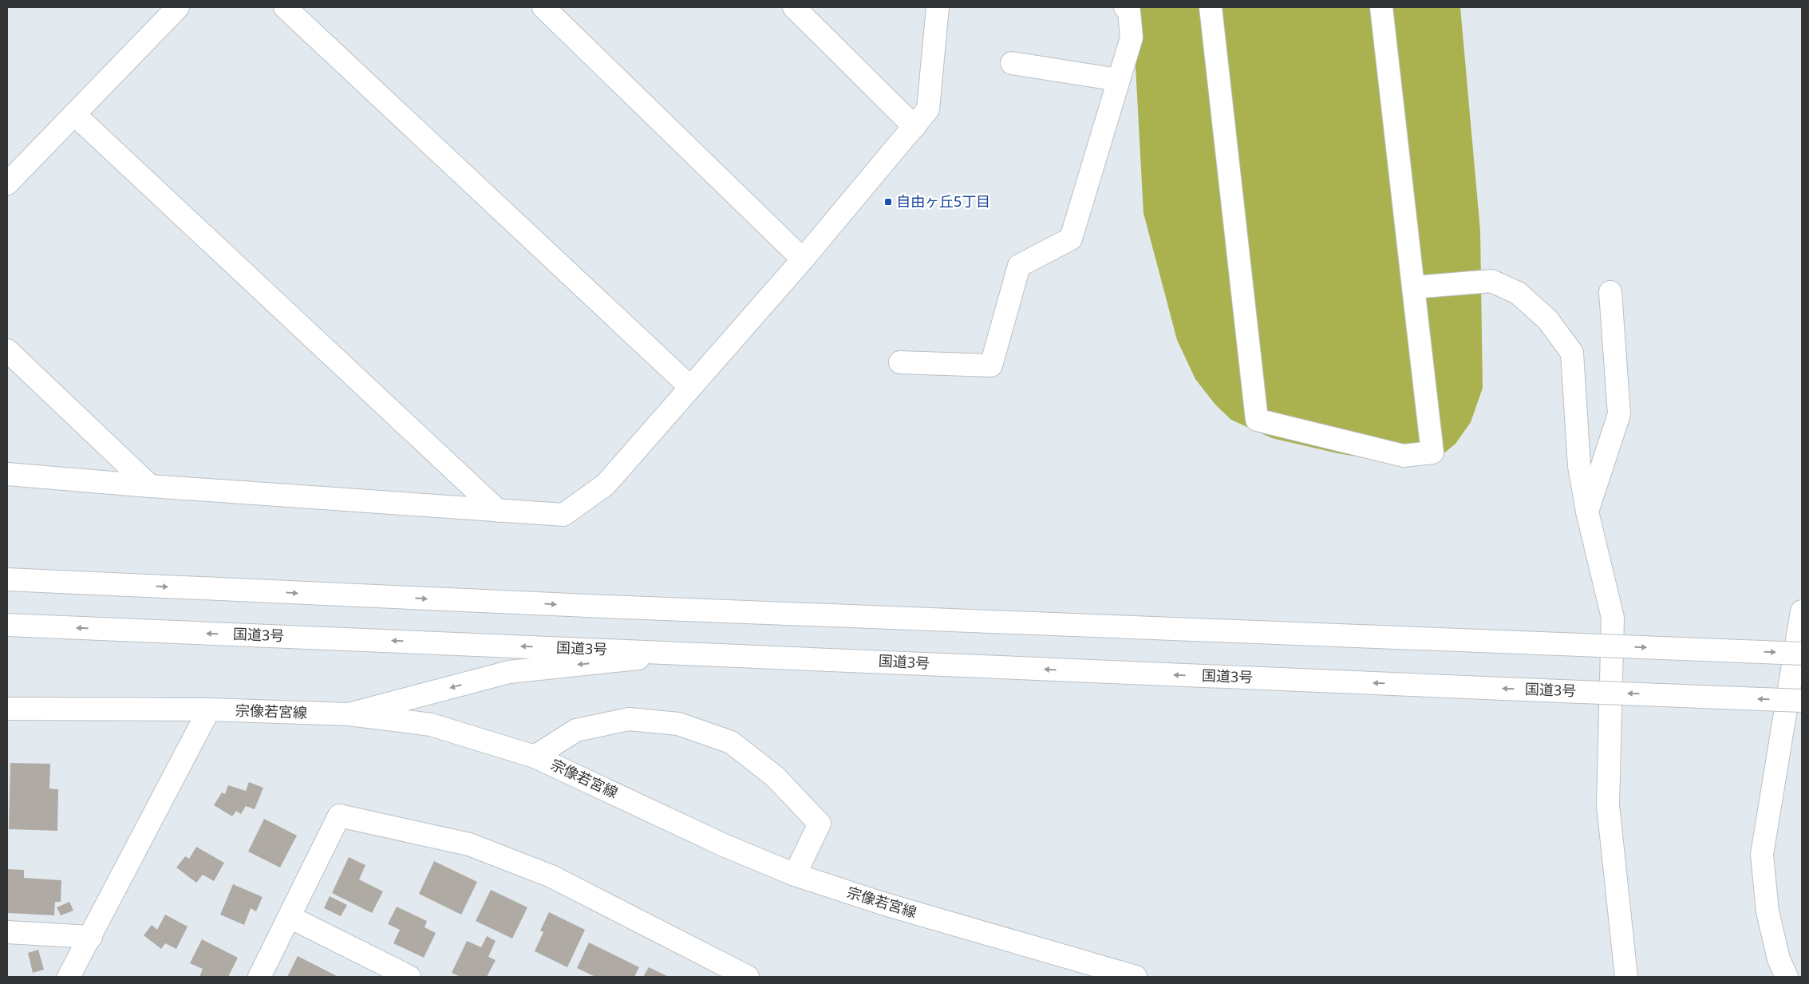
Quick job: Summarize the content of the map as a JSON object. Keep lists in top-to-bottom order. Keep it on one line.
{"streets":{"main road":["国道3号","宗像若宮線"]},"places":{"transit":["自由ヶ丘5丁目"]}}
